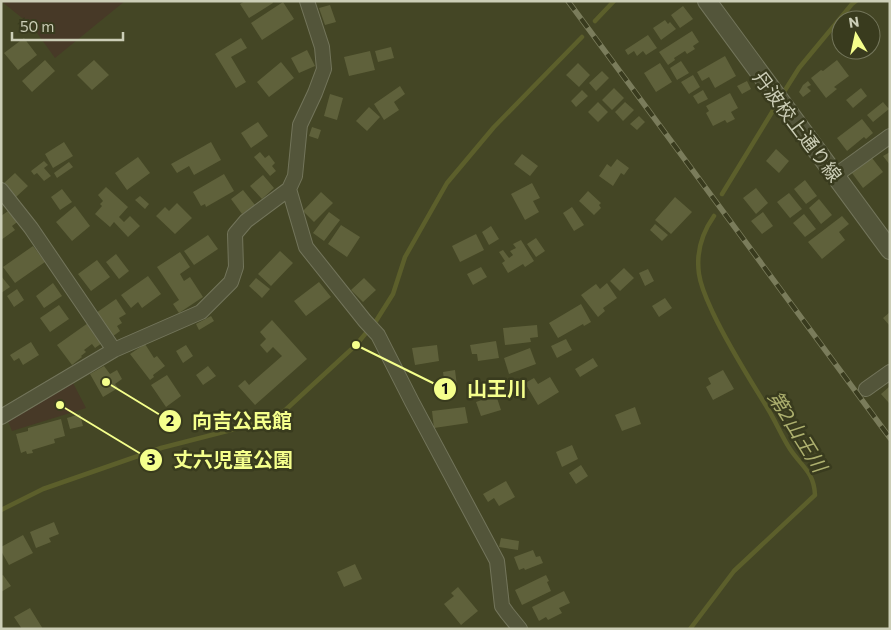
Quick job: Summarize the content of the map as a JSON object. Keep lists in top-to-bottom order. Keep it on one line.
{"streets":{"street":["丹波校上通り線"]},"water":["第2山王川"],"places":["山王川","向吉公民館","丈六児童公園"],"scale_bar":"50 m","north":"top"}
